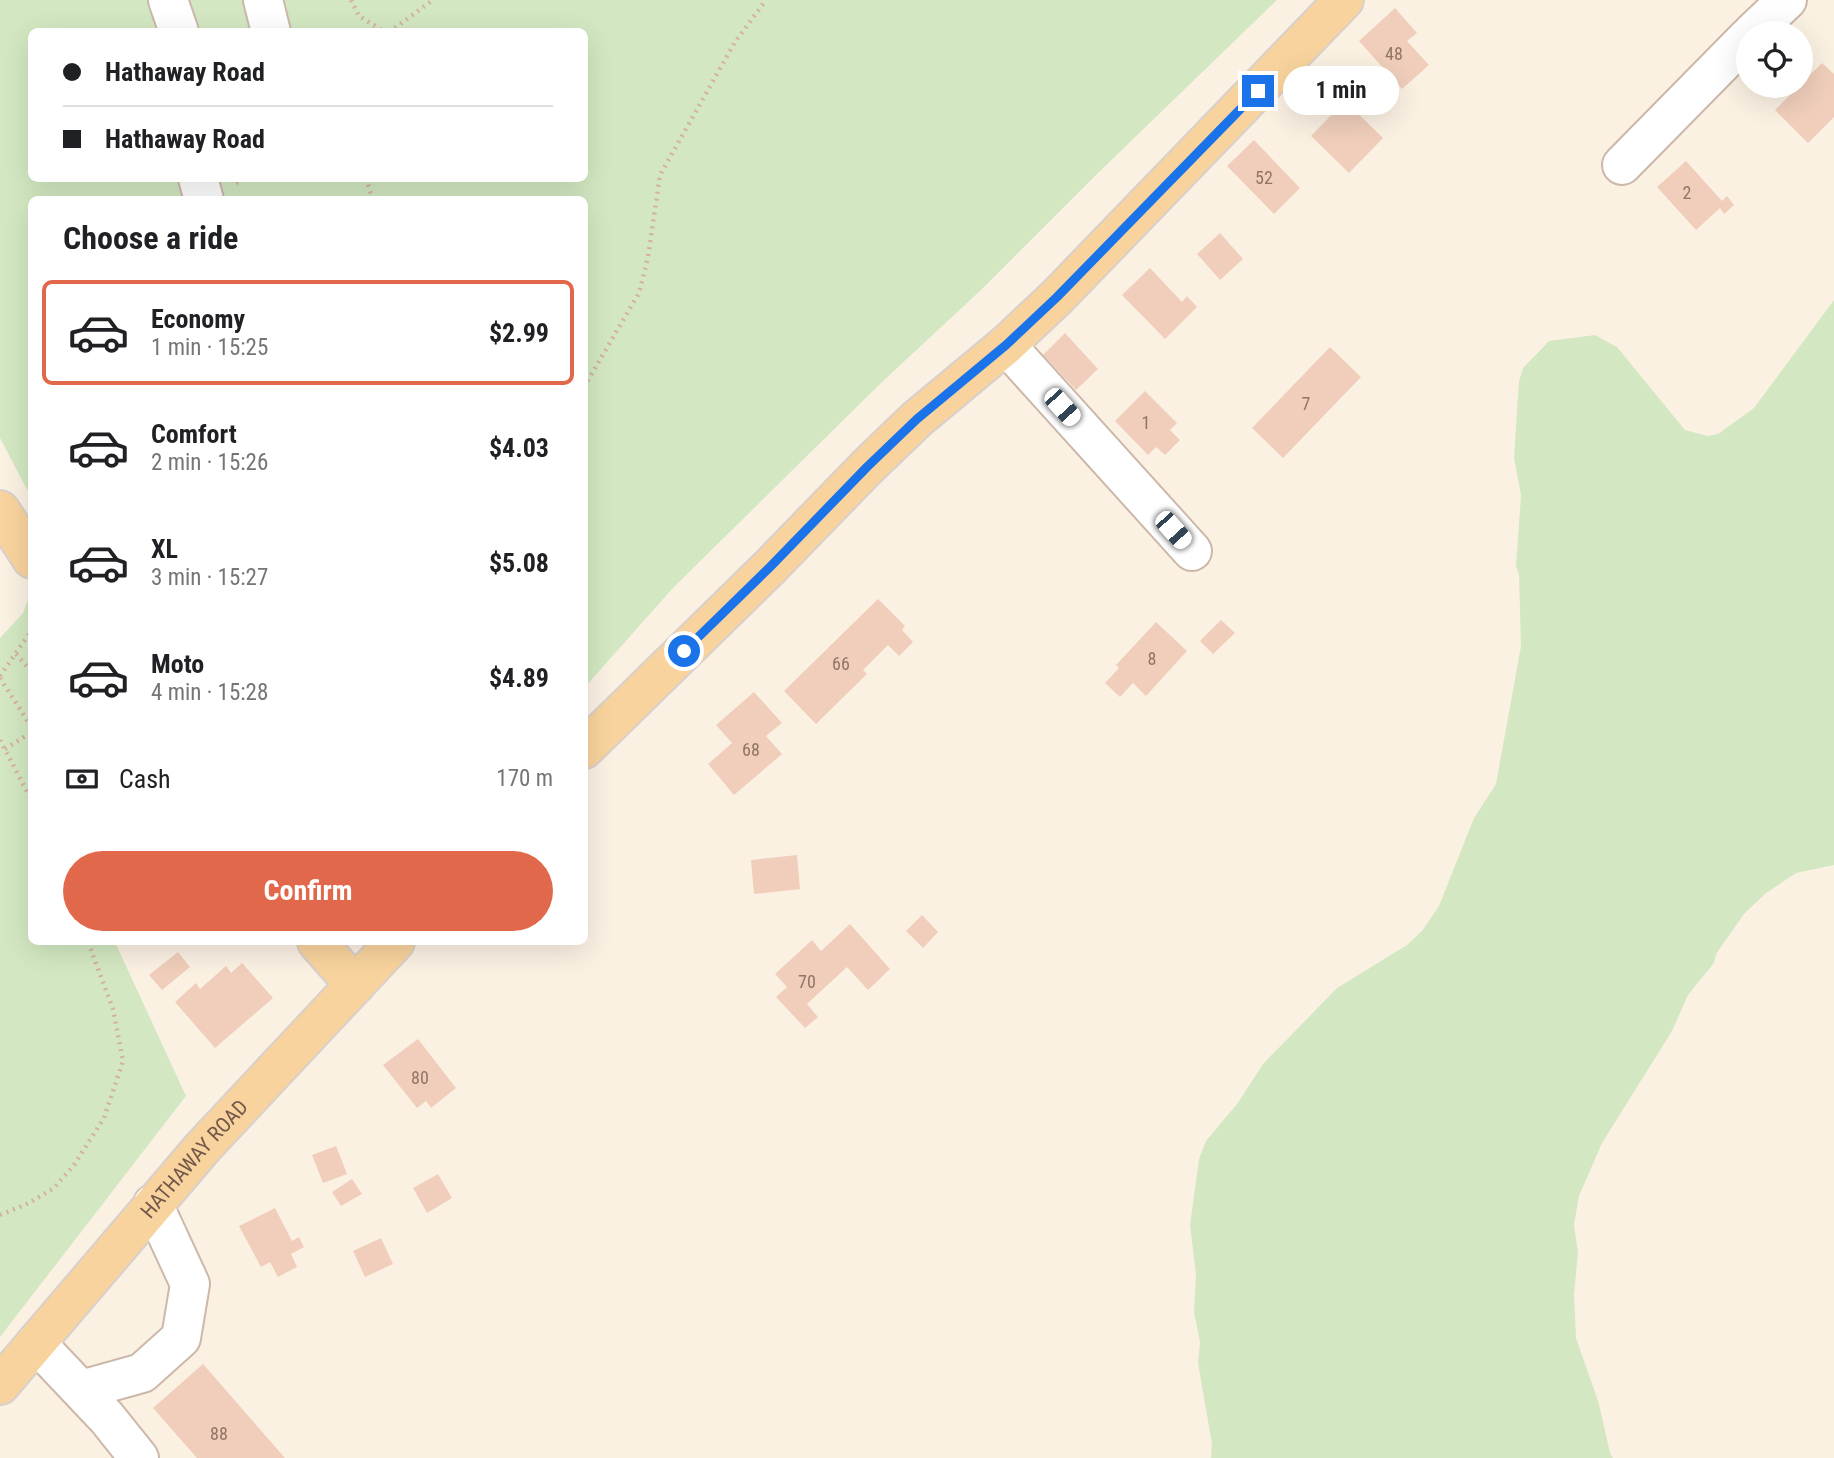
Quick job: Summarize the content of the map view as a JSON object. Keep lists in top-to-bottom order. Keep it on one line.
{"streets":{"main road":["HATHAWAY ROAD"]},"house_numbers":["48","52","2","7","1","8","66","68","70","80","88"],"page":{"banner":["Hathaway Road","Hathaway Road"],"bubble":"1 min","heading":"Choose a ride","list":[{"name":"Economy","note":"1 min · 15:25","value":"$2.99"},{"name":"Comfort","note":"2 min · 15:26","value":"$4.03"},{"name":"XL","note":"3 min · 15:27","value":"$5.08"},{"name":"Moto","note":"4 min · 15:28","value":"$4.89"}],"pay":["Cash","170 m"],"buttons":"Confirm"}}
